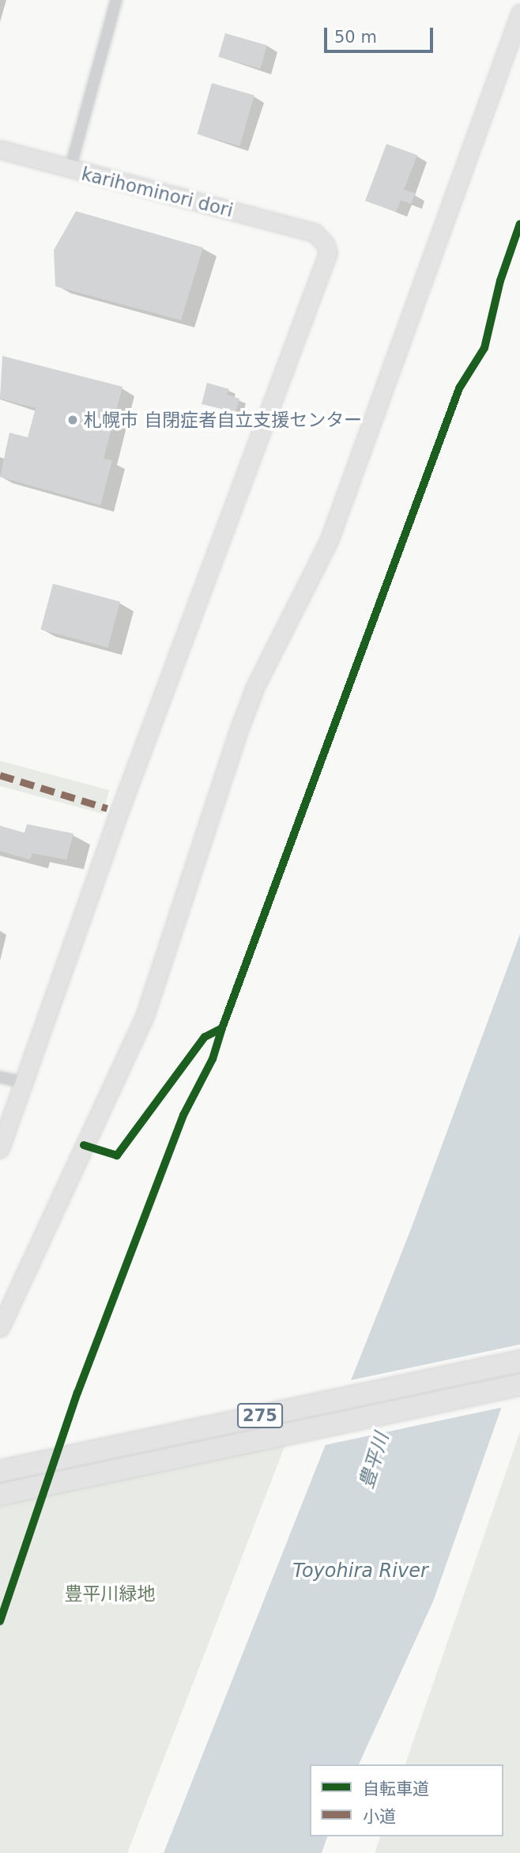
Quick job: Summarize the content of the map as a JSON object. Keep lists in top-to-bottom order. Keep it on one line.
{"streets":{"highway":["275"],"street":["karihominori dori"]},"water":["豊平川","Toyohira River"],"parks":["豊平川緑地"],"places":["札幌市 自閉症者自立支援センター"],"legend":["自転車道","小道"],"scale_bar":"50 m"}
